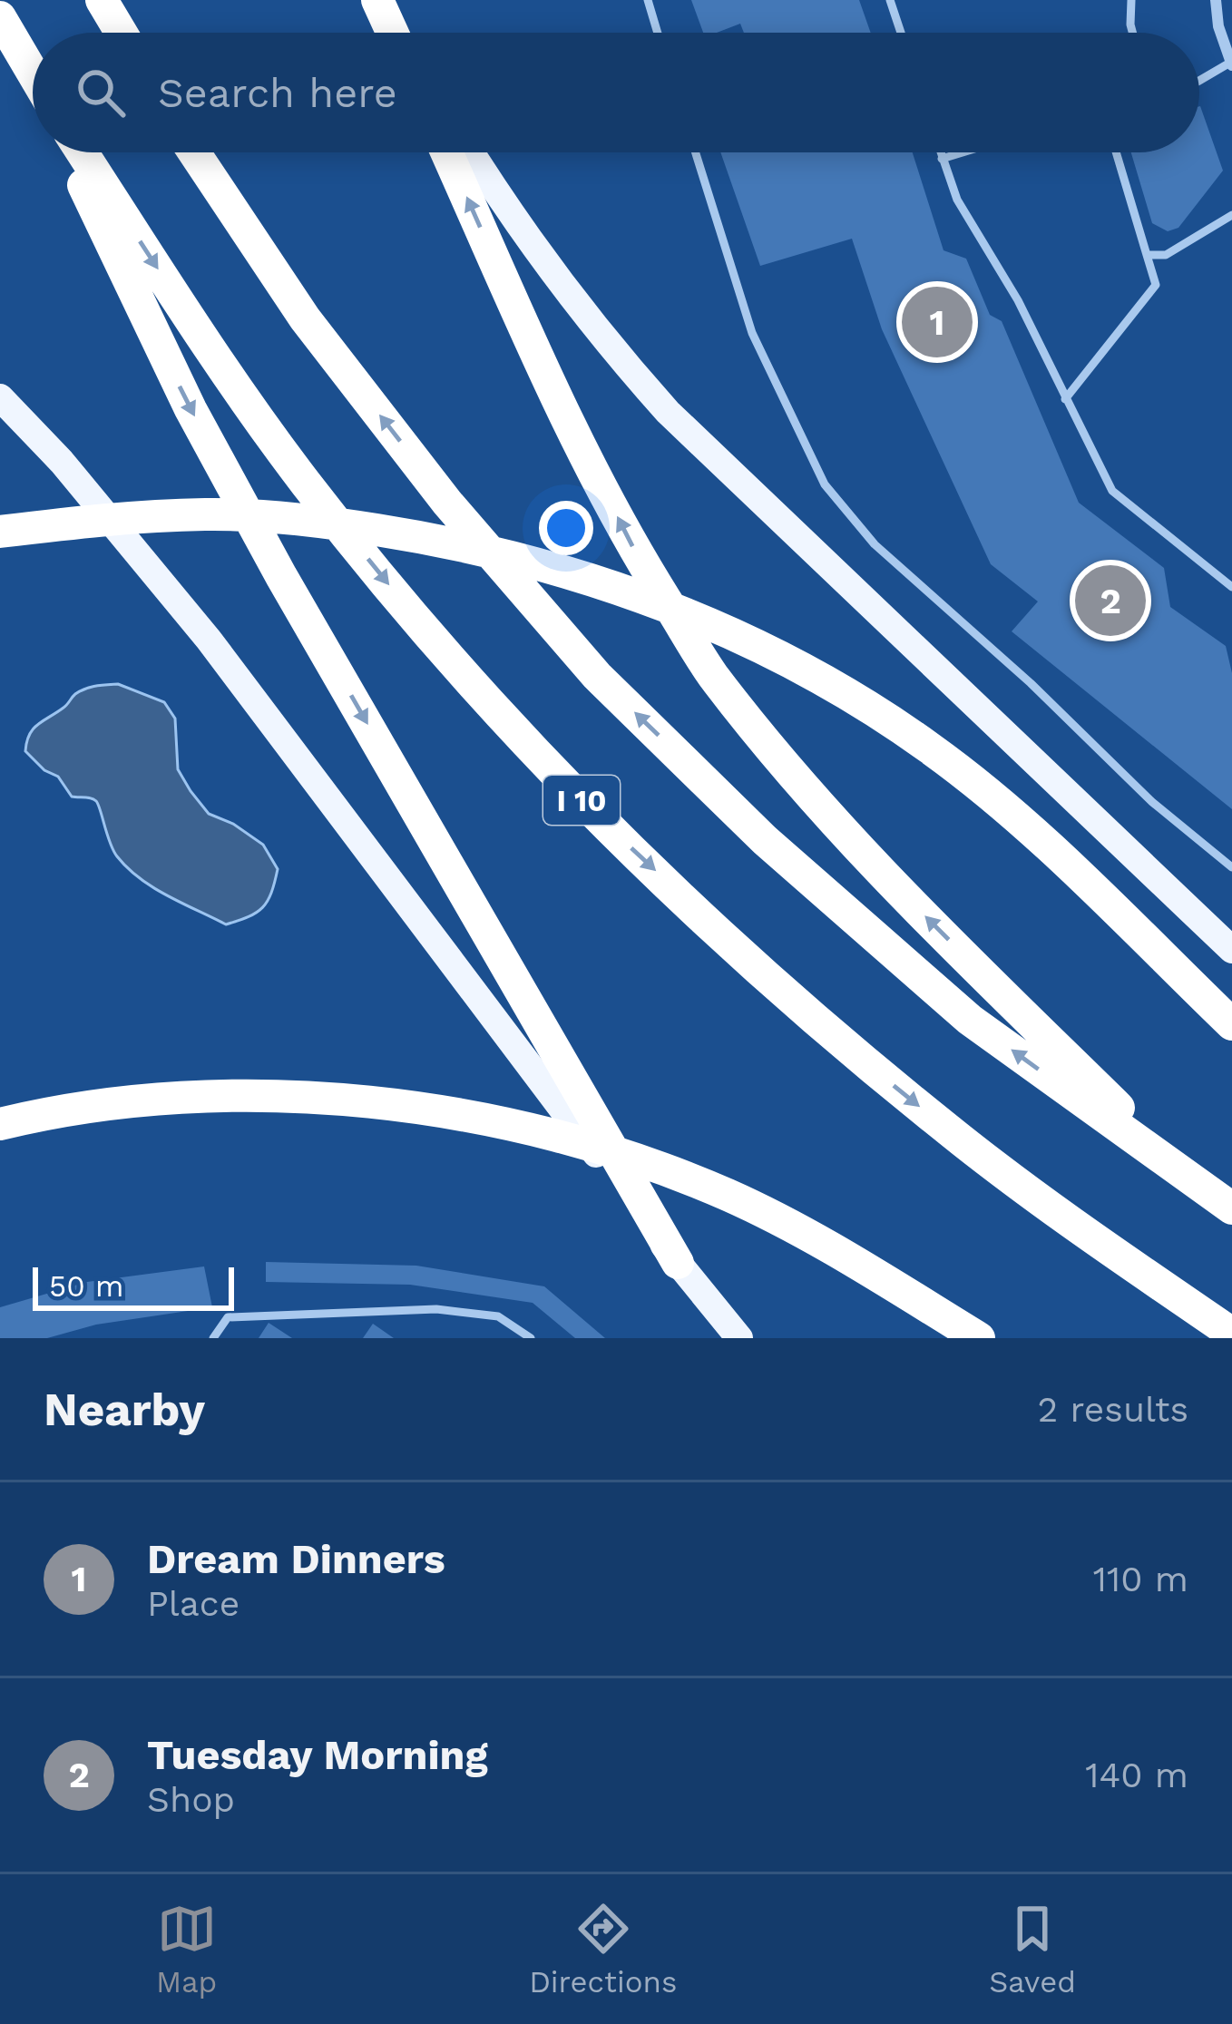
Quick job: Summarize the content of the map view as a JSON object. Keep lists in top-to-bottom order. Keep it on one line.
{"streets":{"highway":["I 10"]},"scale_bar":"50 m","page":{"search":"Search here","pins":["1","2"],"scale":"50 m","heading":["Nearby","2 results"],"list":[{"mark":"1","name":"Dream Dinners","note":"Place","value":"110 m"},{"mark":"2","name":"Tuesday Morning","note":"Shop","value":"140 m"}],"nav":["Map","Directions","Saved"]}}
